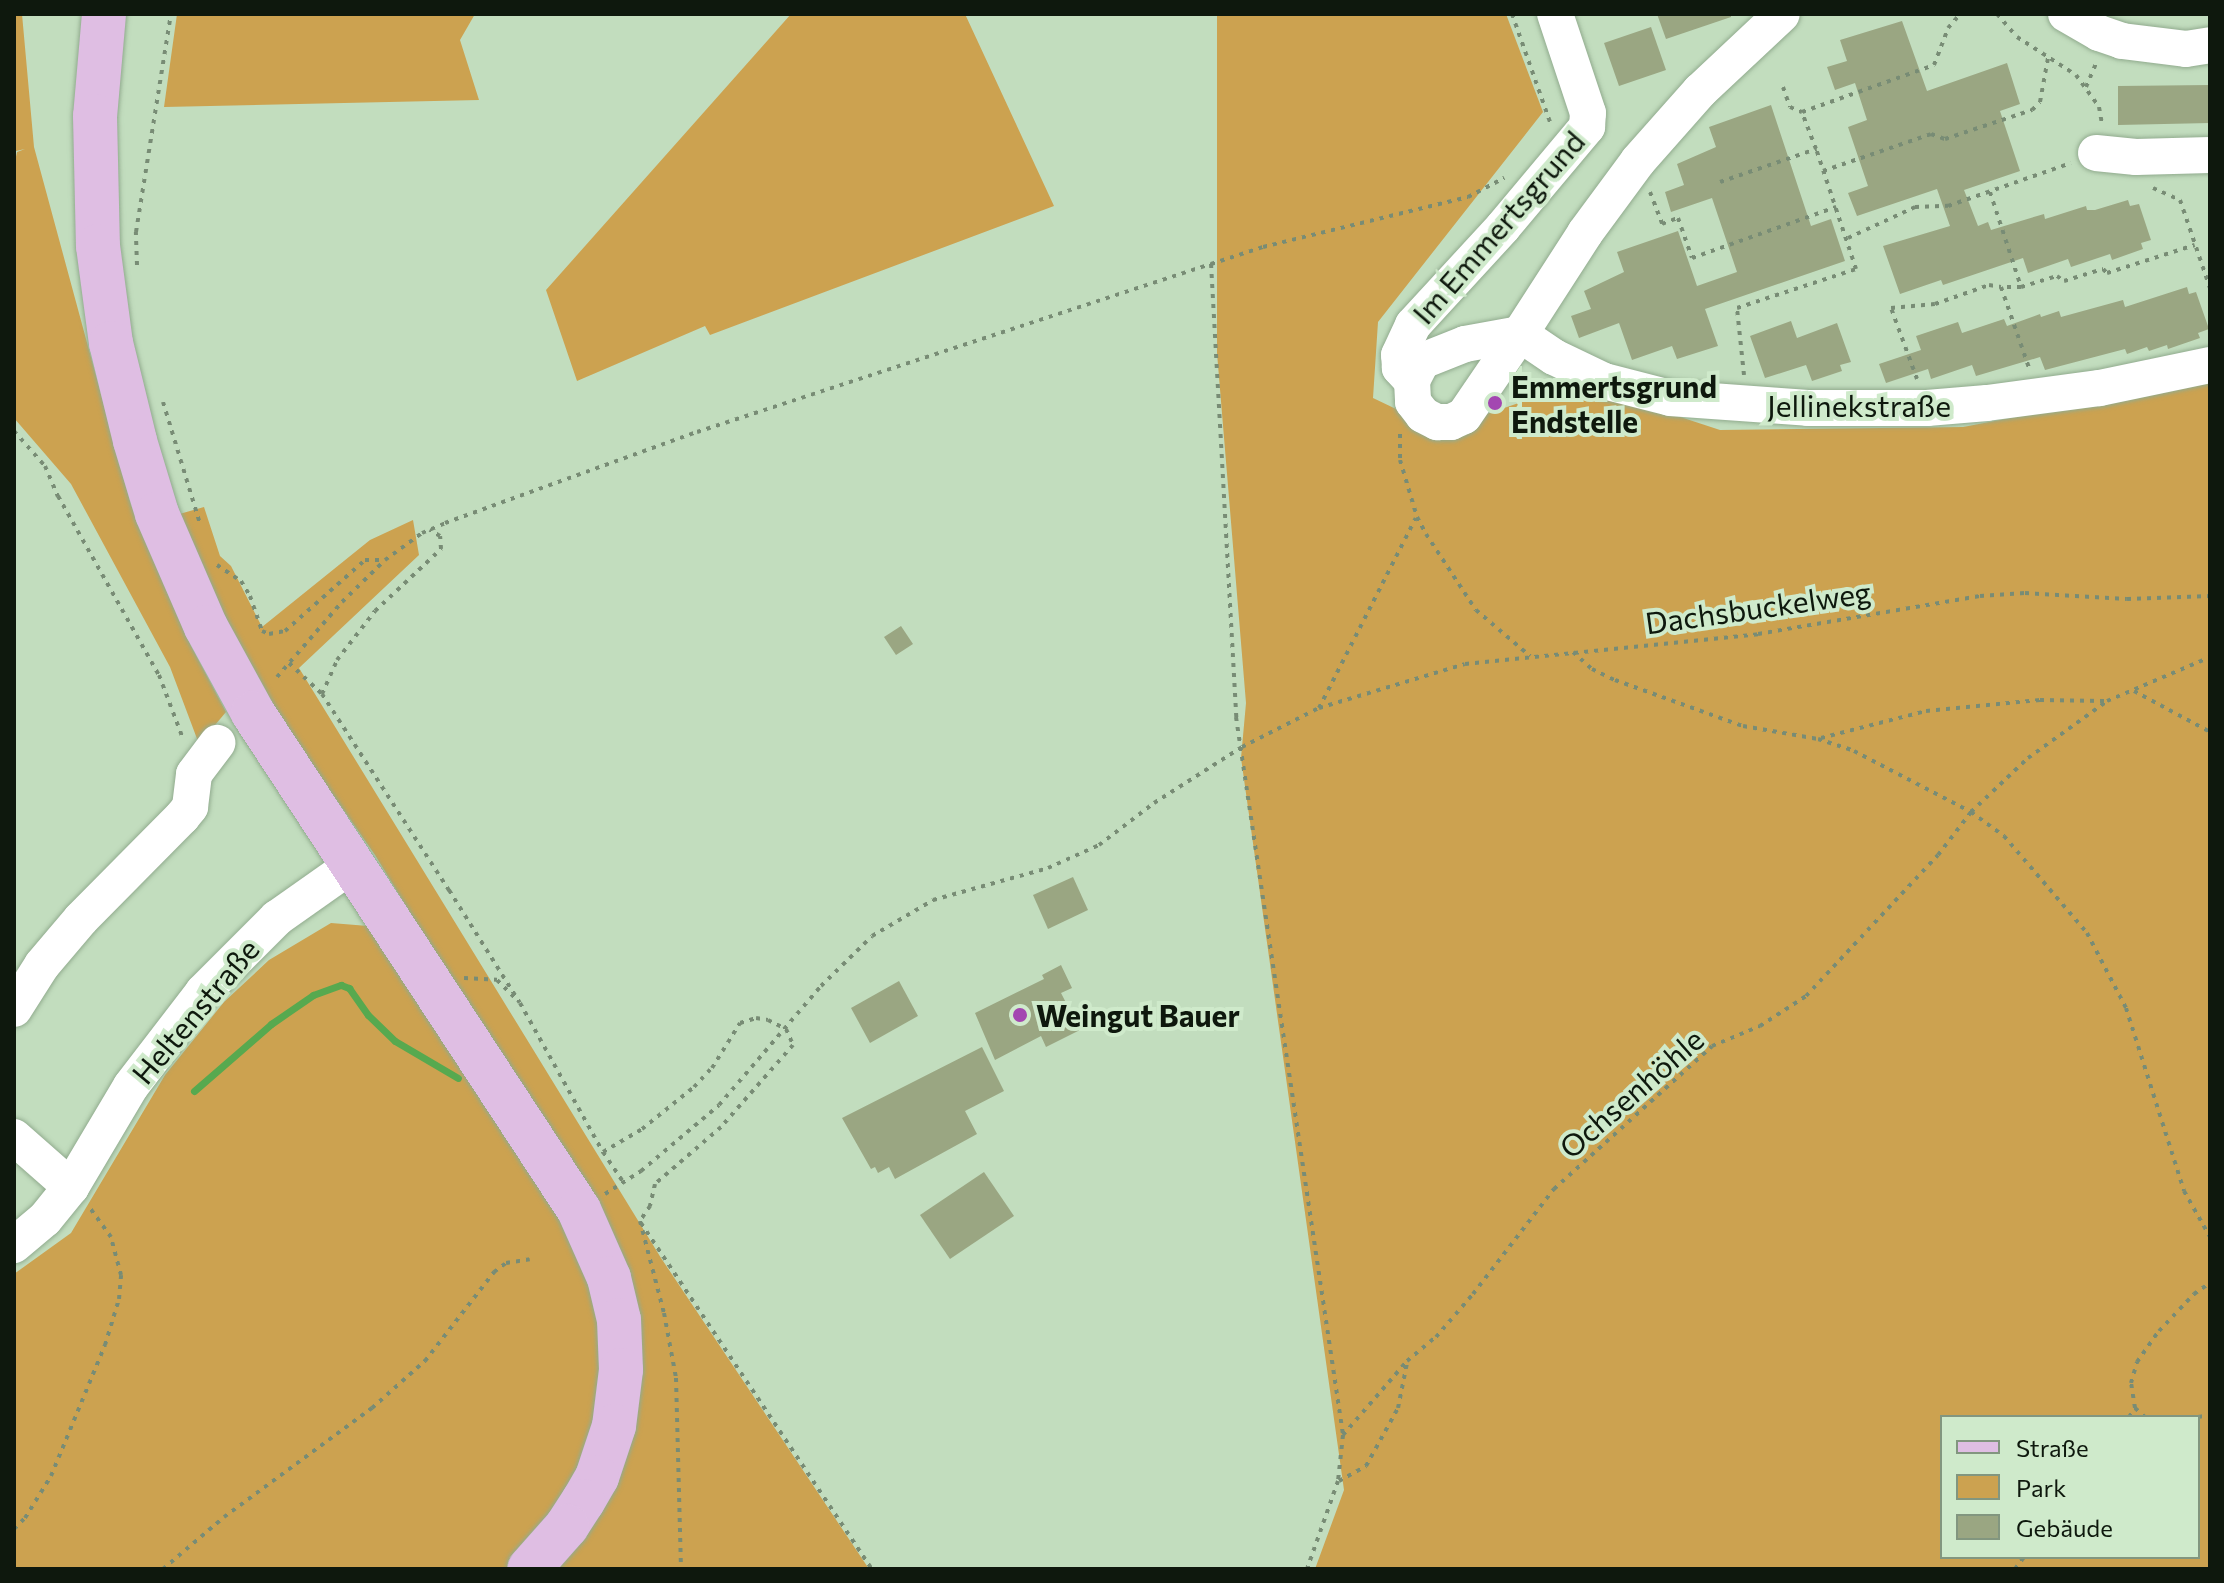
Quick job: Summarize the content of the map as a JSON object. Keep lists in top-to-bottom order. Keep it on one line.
{"streets":{"street":["Im Emmertsgrund","Jellinekstraße","Heltenstraße"],"path":["Dachsbuckelweg","Ochsenhöhle"]},"crossings":[["Im Emmertsgrund","Jellinekstraße"]],"places":["Emmertsgrund Endstelle","Weingut Bauer"],"legend":["Straße","Park","Gebäude"]}
